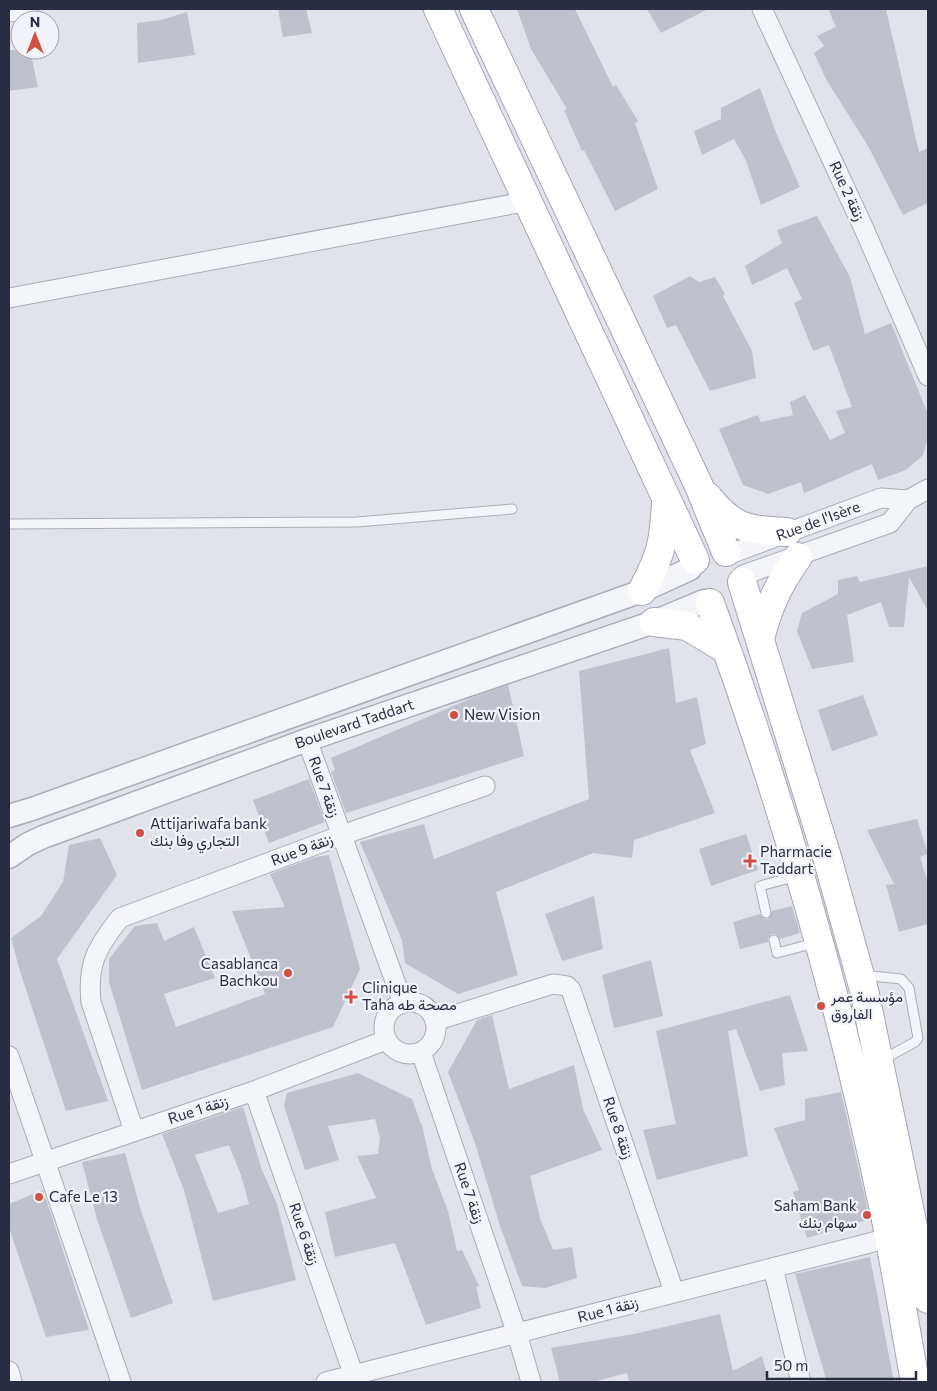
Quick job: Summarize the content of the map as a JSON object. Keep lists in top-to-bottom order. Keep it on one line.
{"streets":{"street":["Rue 2 زنقة","Rue de l'Isère","Boulevard Taddart","Rue 7 زنقة","Rue 9 زنقة","Rue 1 زنقة","Rue 8 زنقة","Rue 6 زنقة"]},"crossings":[["Rue de l'Isère","Boulevard Taddart"],["Boulevard Taddart","Rue 7 زنقة"],["Rue 7 زنقة","Rue 9 زنقة"],["Rue 7 زنقة","Rue 1 زنقة"],["Rue 7 زنقة","Rue 8 زنقة"],["Rue 9 زنقة","Rue 1 زنقة"],["Rue 1 زنقة","Rue 8 زنقة"],["Rue 1 زنقة","Rue 6 زنقة"]],"places":{"other":["New Vision","Attijariwafa bank التجاري وفا بنك","Casablanca Bachkou","مؤسسة عمر الفاروق","Cafe Le 13","Saham Bank سهام بنك"],"health":["Pharmacie Taddart","Clinique Taha مصحة طه"]},"scale_bar":"50 m","north":"top"}
